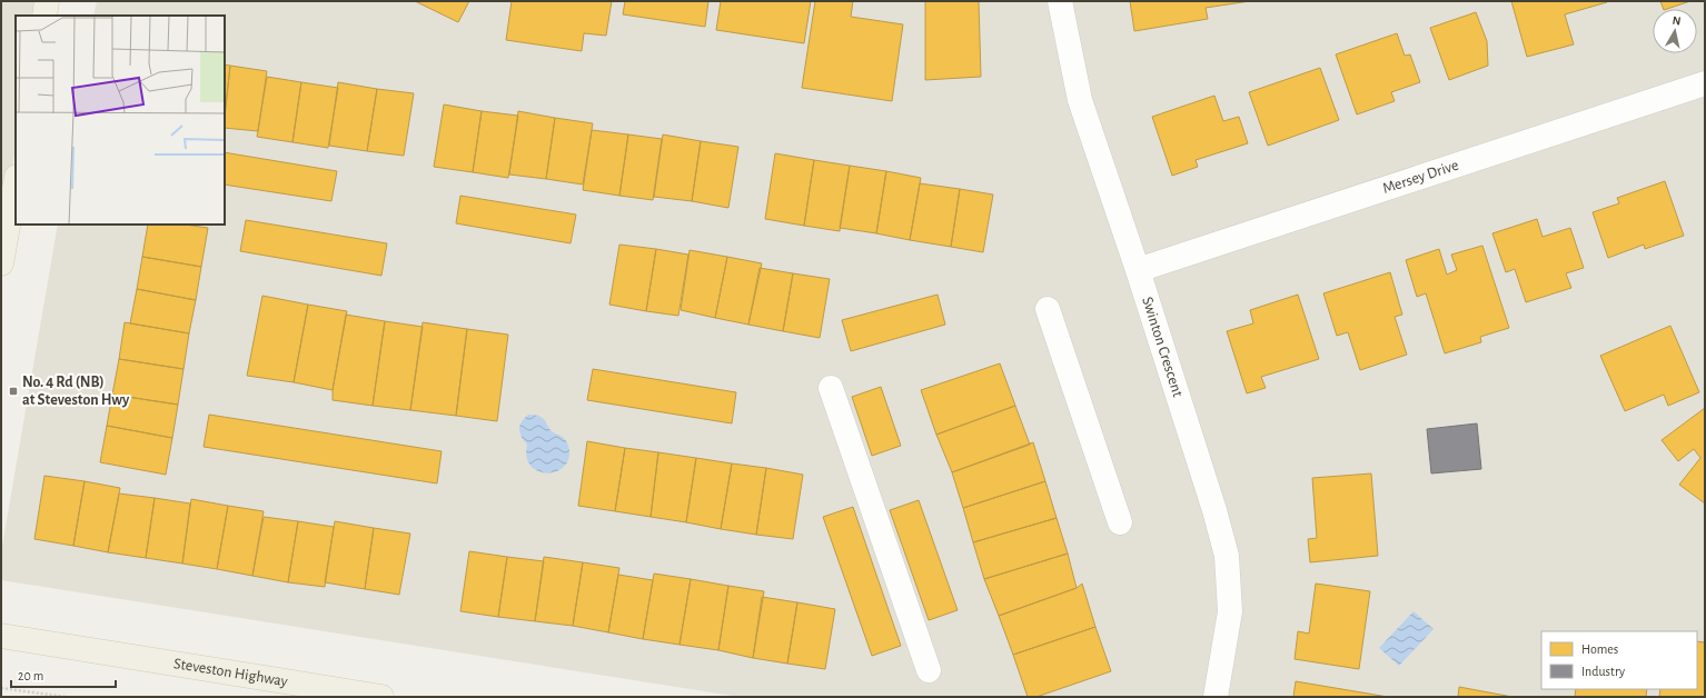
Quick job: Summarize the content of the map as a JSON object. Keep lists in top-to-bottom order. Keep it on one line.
{"streets":{"main road":["Steveston Highway"],"street":["Mersey Drive","Swinton Crescent"]},"crossings":[["Mersey Drive","Swinton Crescent"]],"places":{"transit":["No. 4 Rd (NB) at Steveston Hwy"]},"legend":["Homes","Industry"],"scale_bar":"20 m","north":"top"}
